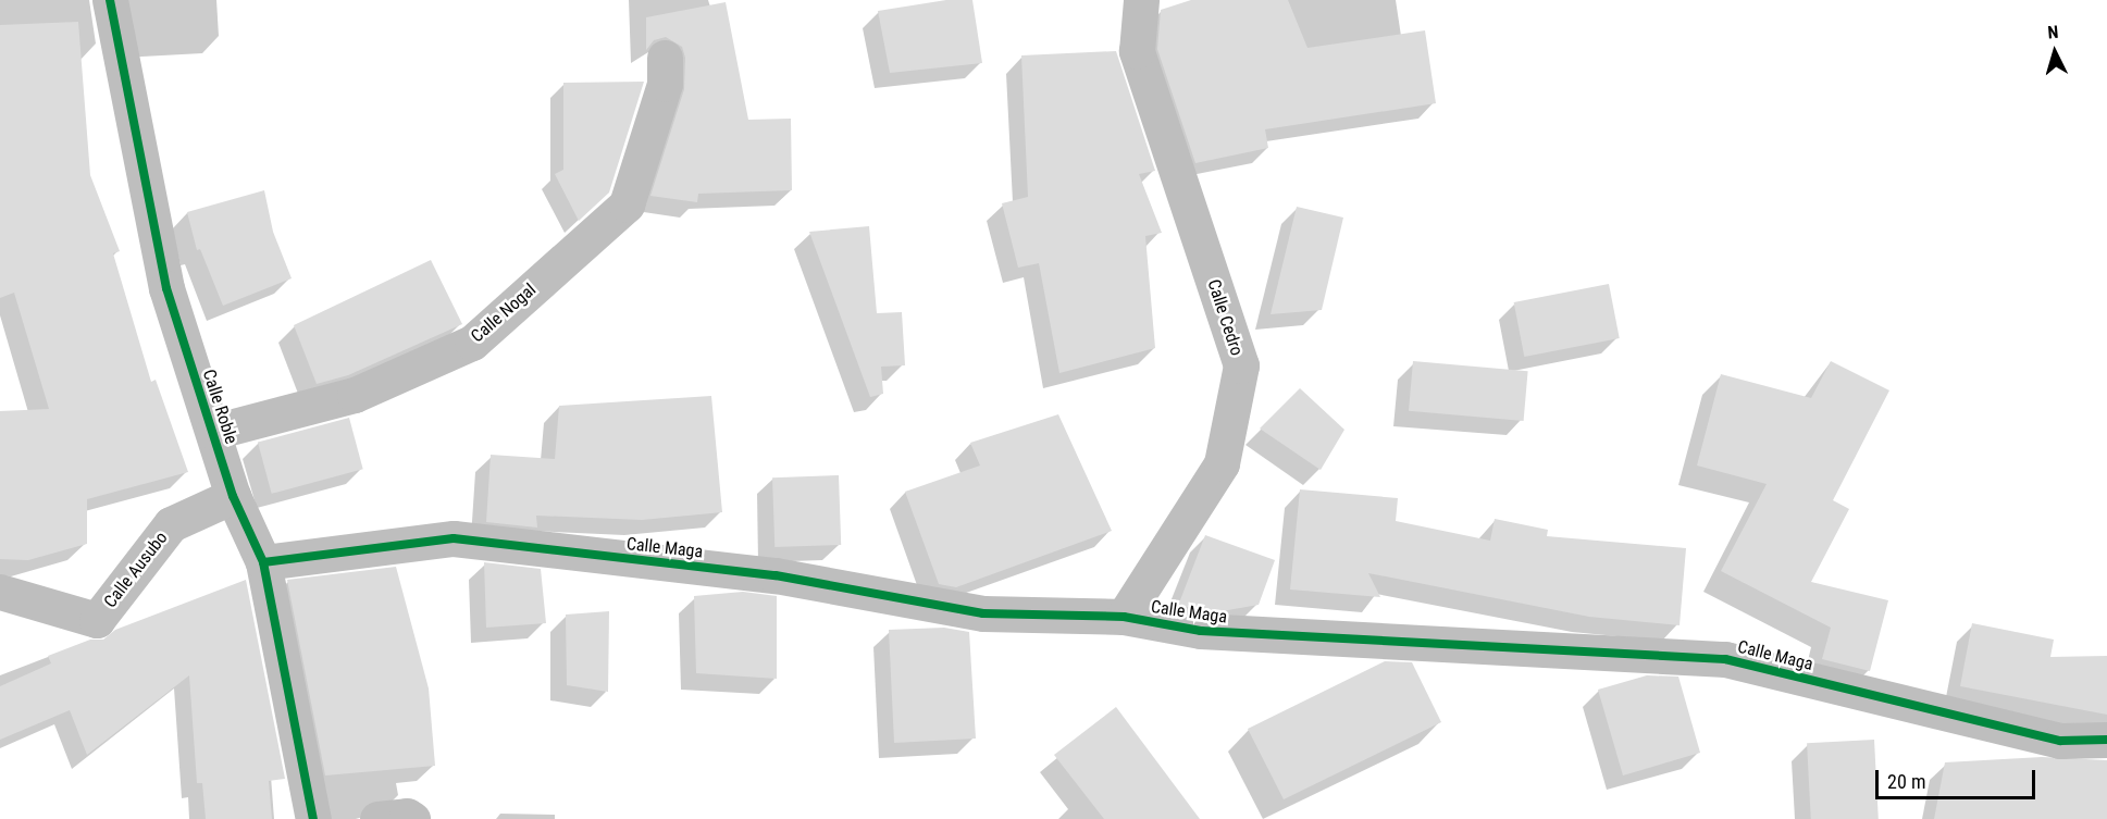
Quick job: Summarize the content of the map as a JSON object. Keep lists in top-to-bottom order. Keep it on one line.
{"streets":{"street":["Calle Nogal","Calle Cedro","Calle Roble","Calle Maga","Calle Ausubo"]},"crossings":[["Calle Nogal","Calle Roble"],["Calle Cedro","Calle Maga"],["Calle Roble","Calle Maga"],["Calle Roble","Calle Ausubo"]],"scale_bar":"20 m","north":"top"}
